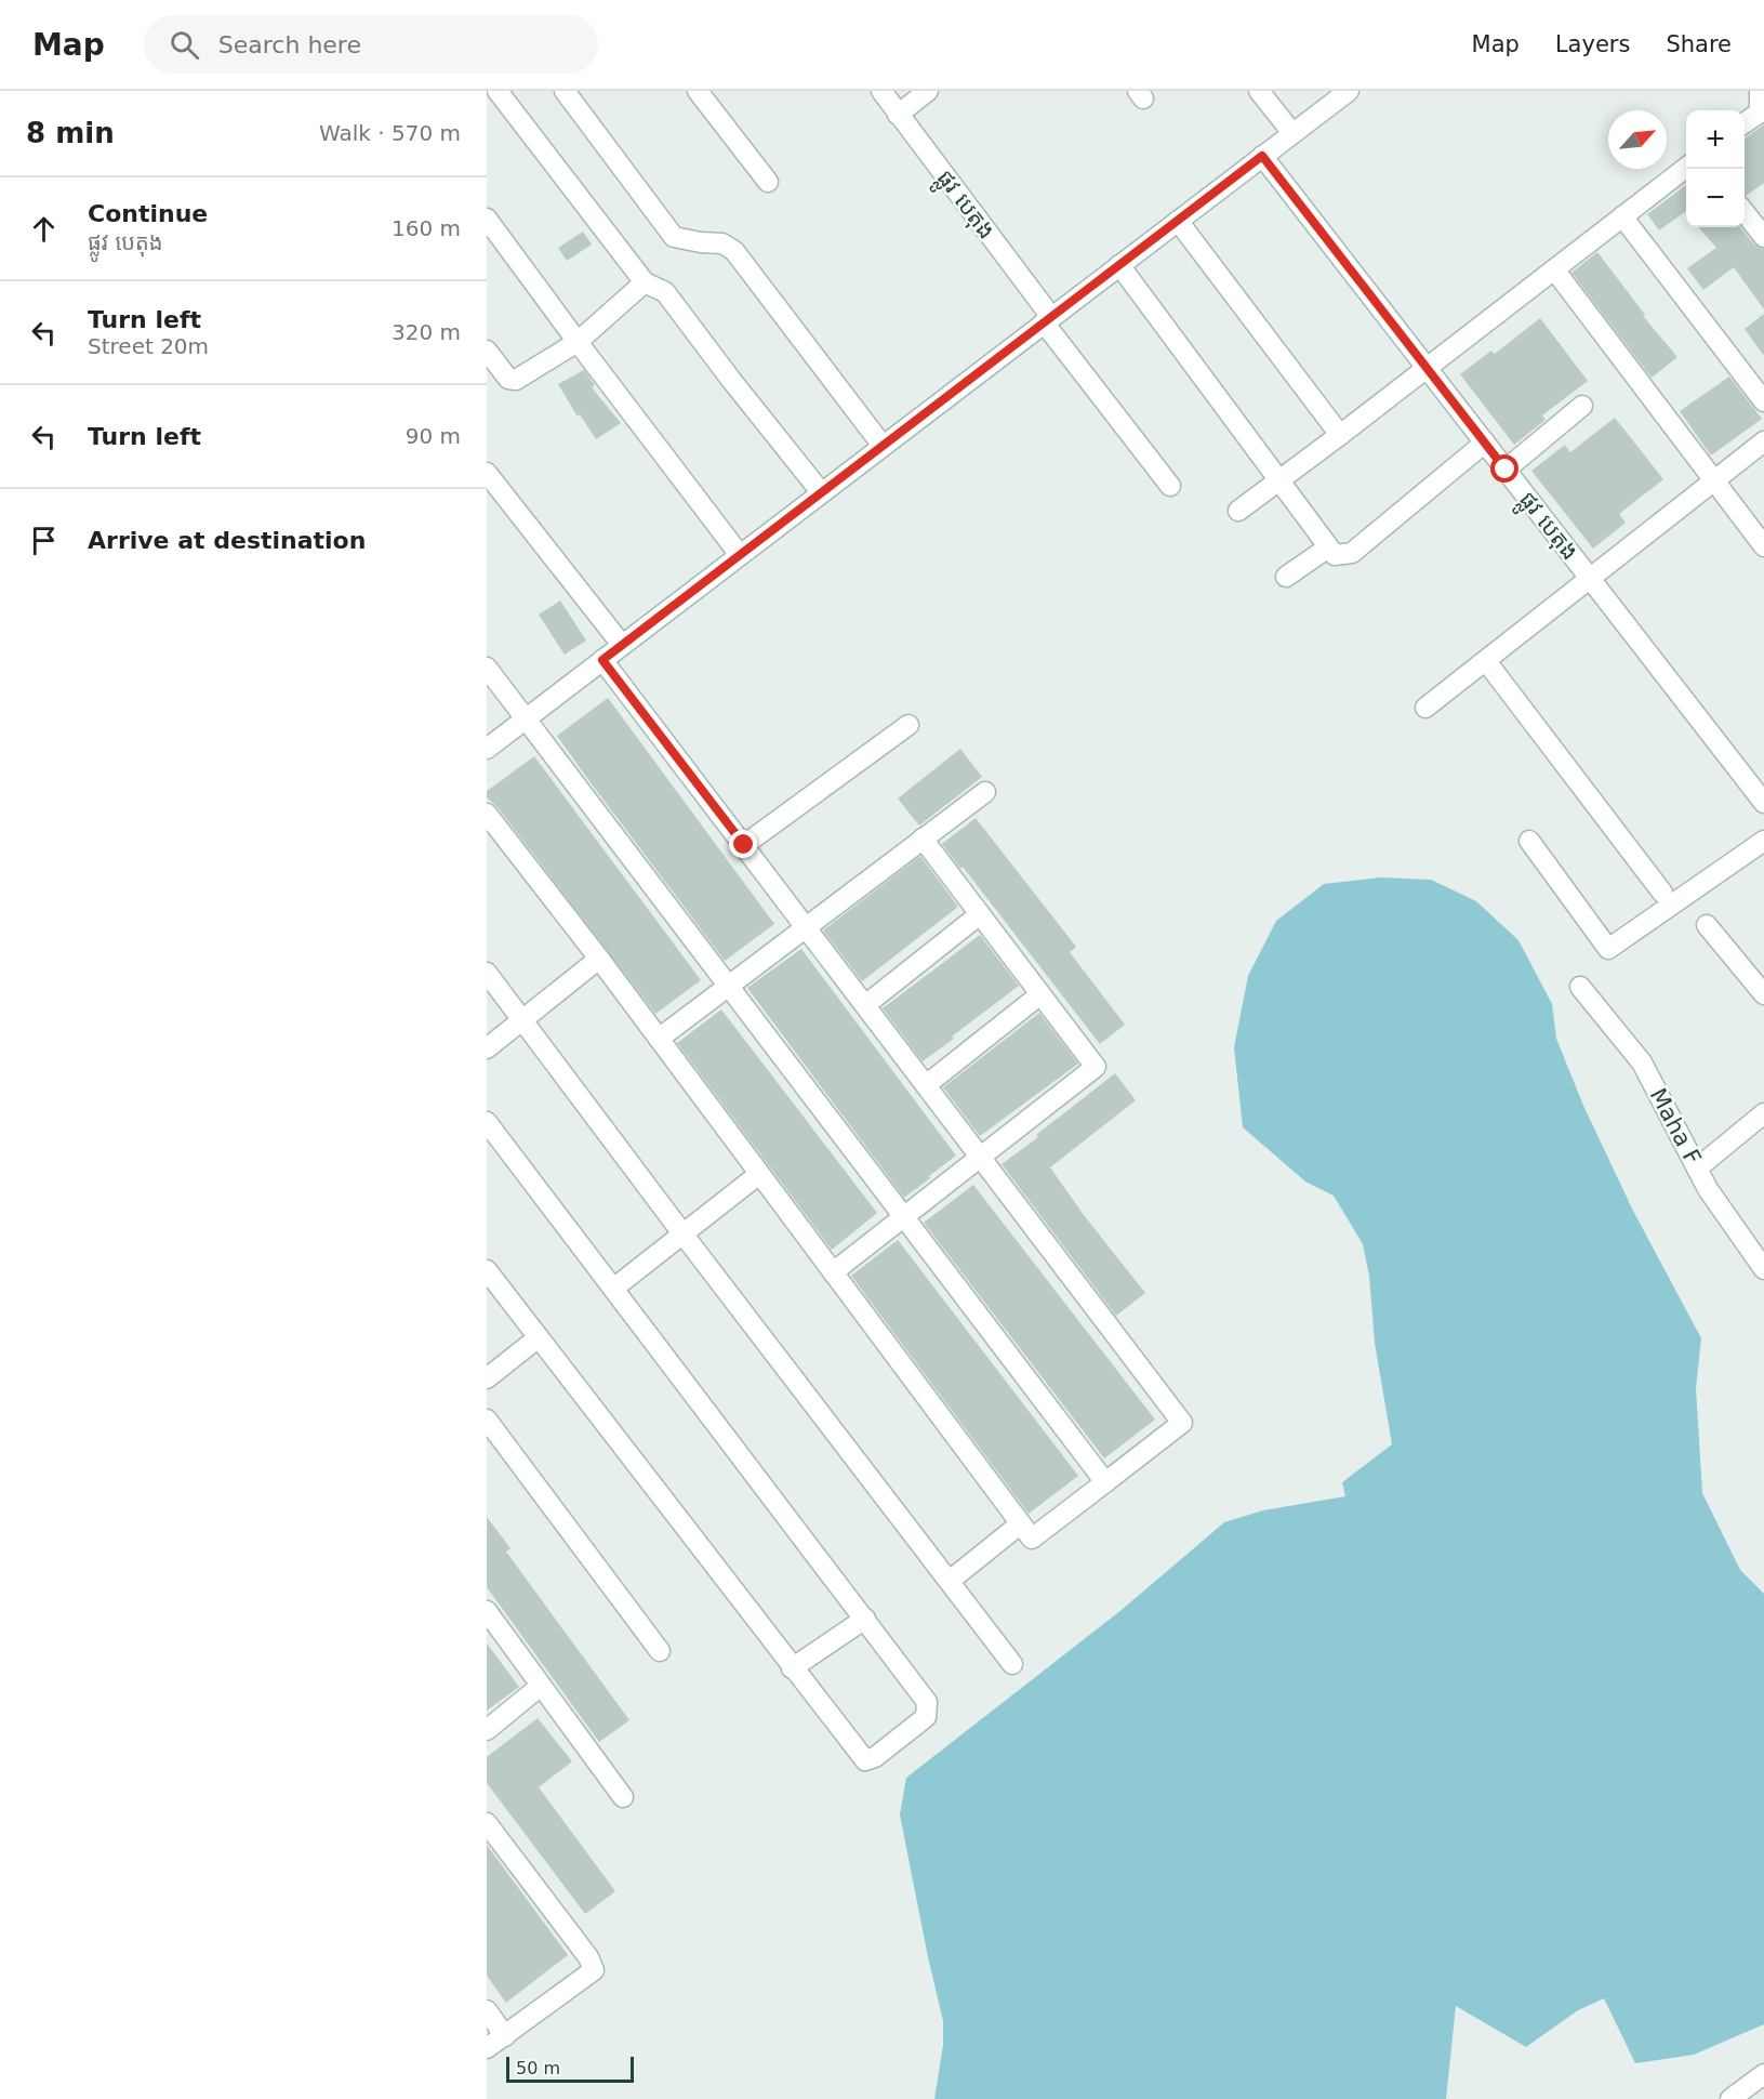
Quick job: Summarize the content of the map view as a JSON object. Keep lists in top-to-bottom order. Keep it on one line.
{"streets":{"street":["ផ្លូវ បេតុង","Maha F"]},"scale_bar":"50 m","north":"top right","page":{"header":"Map","search":"Search here","nav":["Map","Layers","Share"],"heading":["8 min","Walk · 570 m"],"map_buttons":["+","−"],"list":[["Continue","ផ្លូវ បេតុង","160 m"],["Turn left","Street 20m","320 m"],["Turn left","90 m"],"Arrive at destination"],"scale":"50 m"}}
